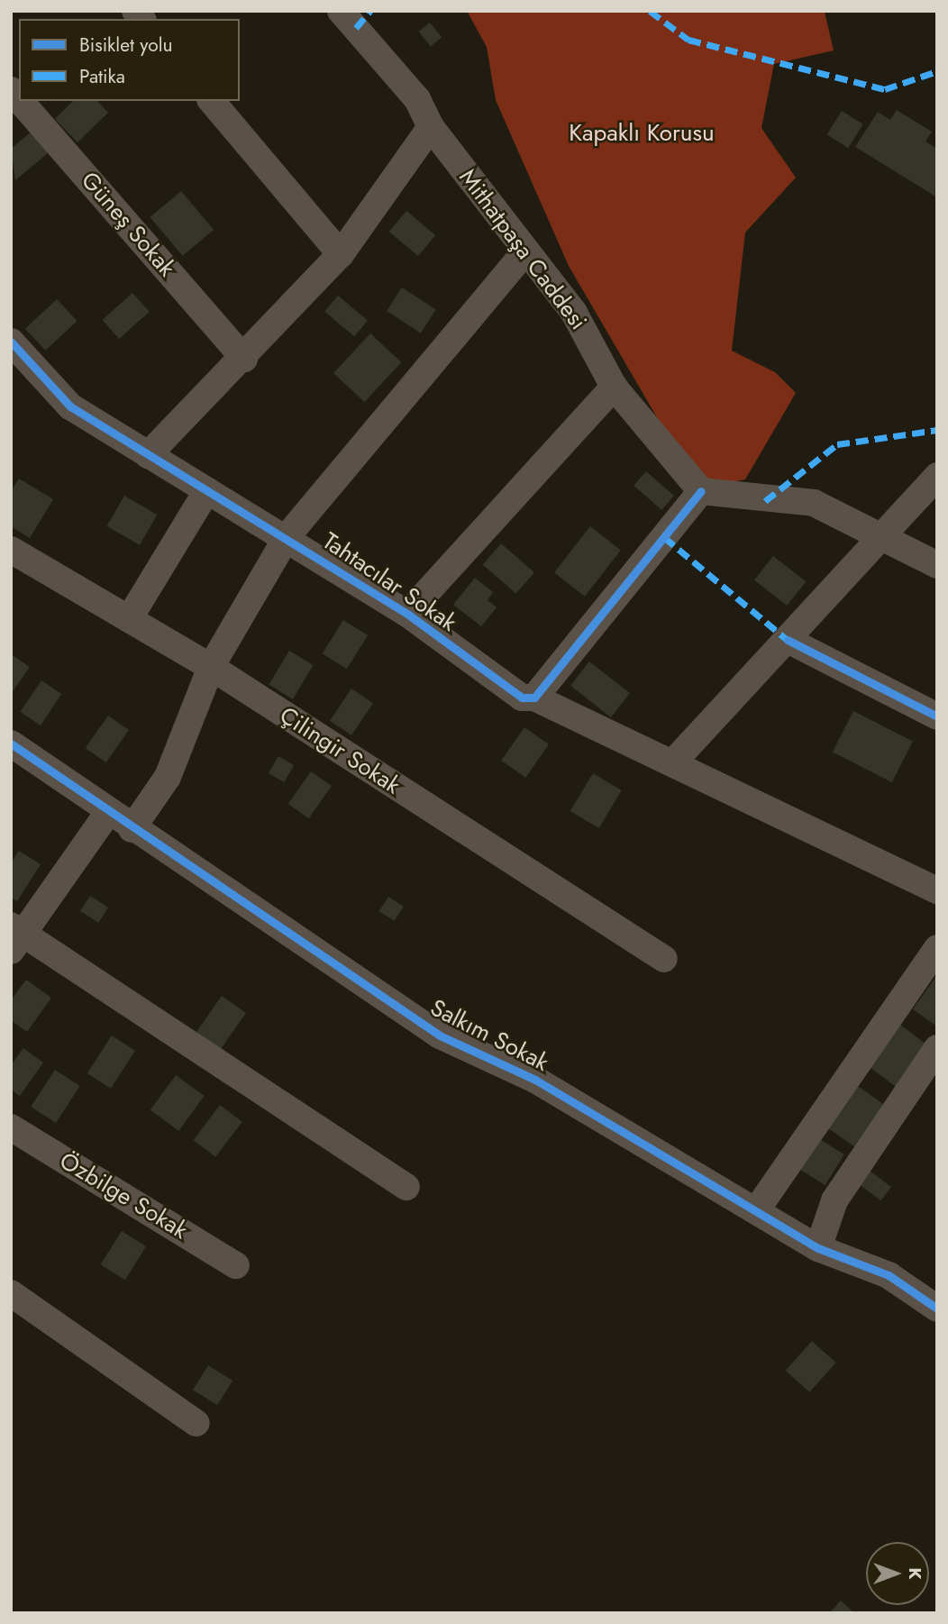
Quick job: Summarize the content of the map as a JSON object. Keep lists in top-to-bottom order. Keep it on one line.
{"streets":{"street":["Güneş Sokak","Mithatpaşa Caddesi","Tahtacılar Sokak","Çilingir Sokak","Salkım Sokak","Özbilge Sokak"]},"parks":["Kapaklı Korusu"],"legend":["Bisiklet yolu","Patika"],"north":"right"}
